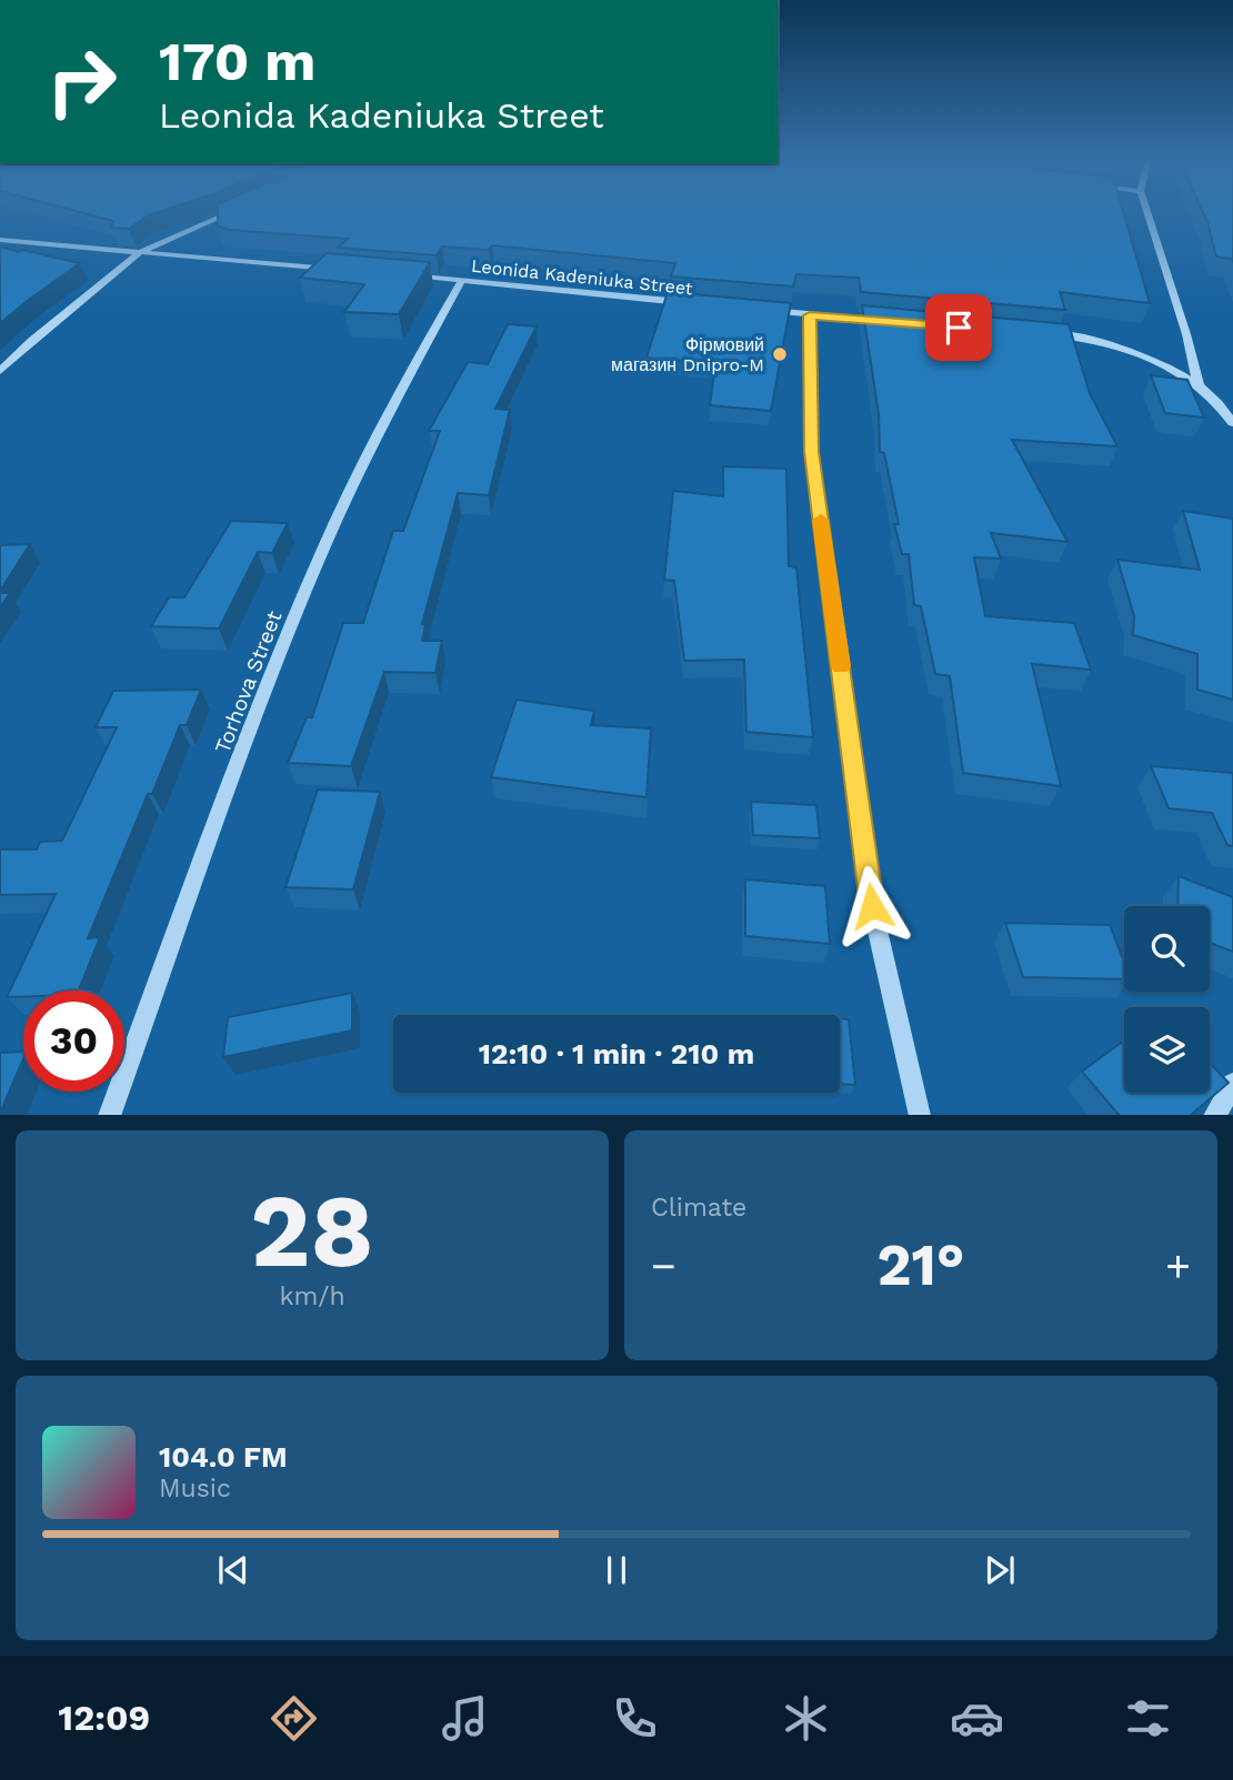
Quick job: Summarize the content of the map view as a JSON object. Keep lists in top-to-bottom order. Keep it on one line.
{"streets":{"street":["Leonida Kadeniuka Street","Torhova Street"]},"crossings":[["Leonida Kadeniuka Street","Torhova Street"]],"places":["Фірмовий магазин Dnipro-M"],"page":{"turn":["170 m","Leonida Kadeniuka Street"],"limit":"30","trip":"12:10 · 1 min · 210 m","tile":[["28","km/h"],"Climate"],"heat":["−","21°","+"],"song":["104.0 FM","Music"],"tabs":"12:09"}}
